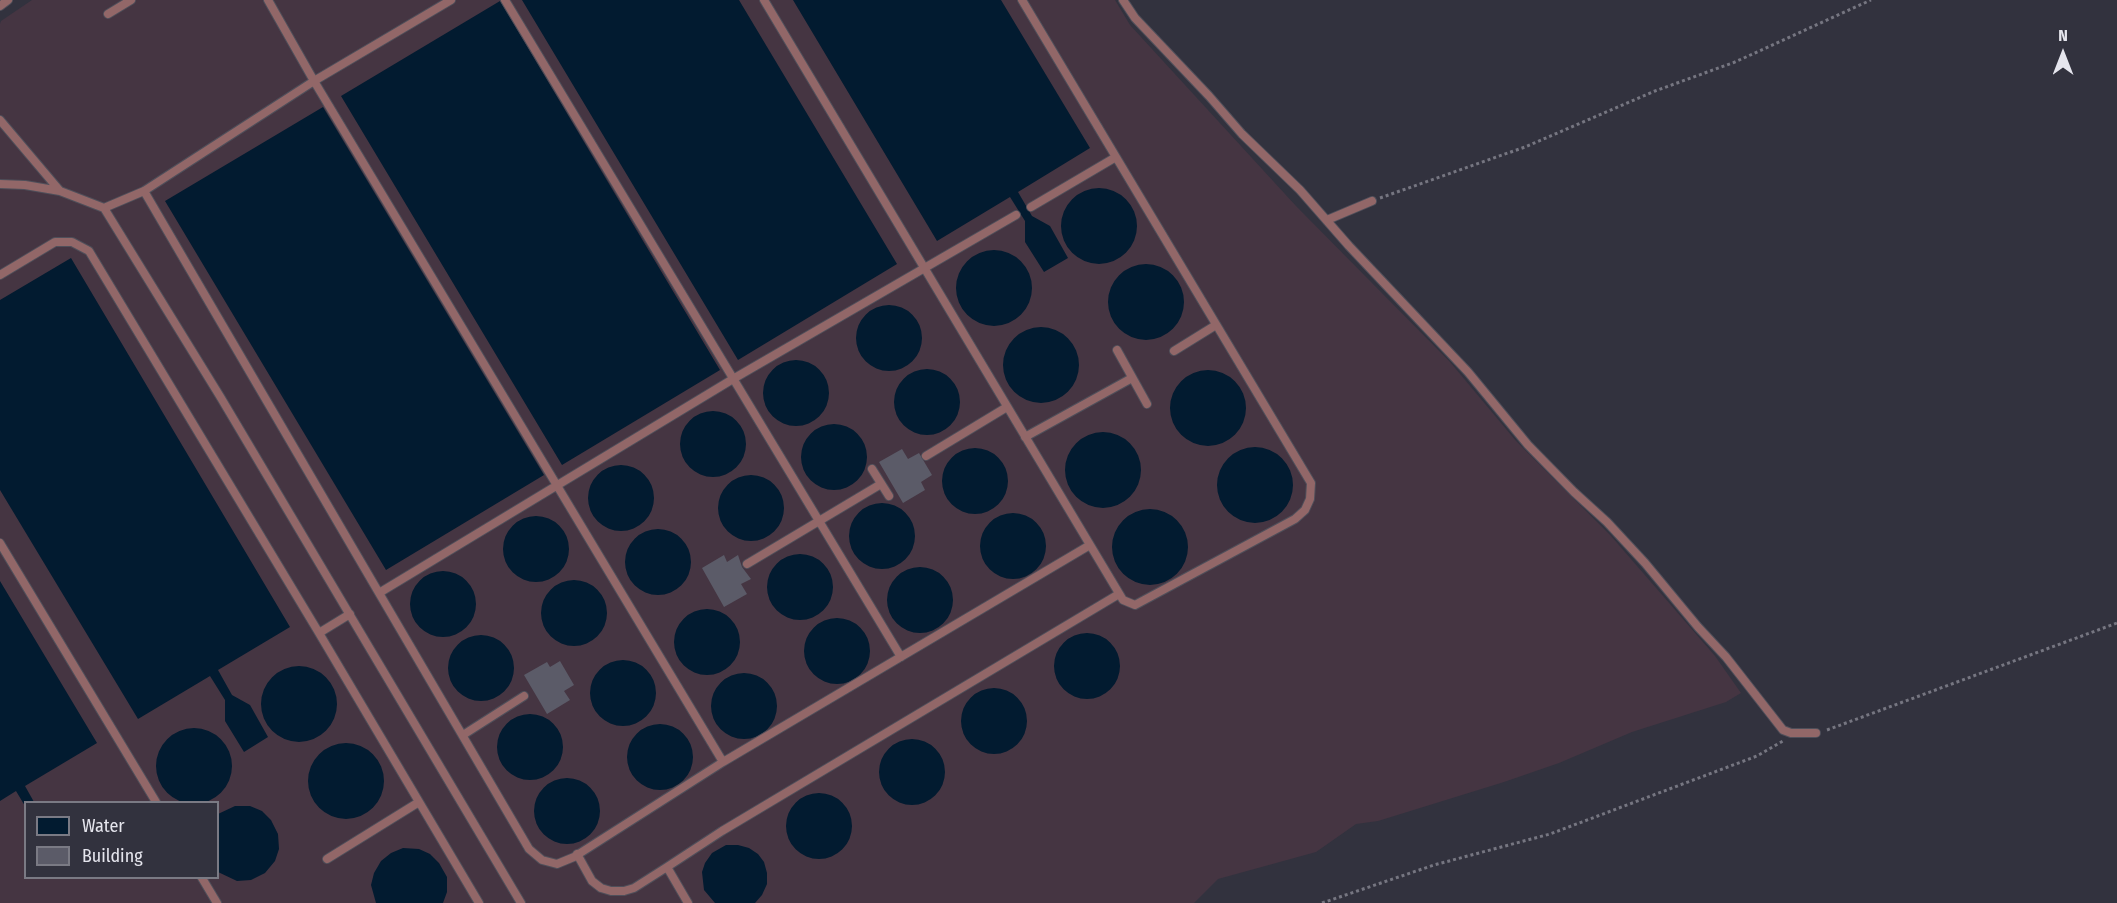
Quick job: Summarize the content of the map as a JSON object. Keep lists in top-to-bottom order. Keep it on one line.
{"legend":["Water","Building"],"north":"top"}
